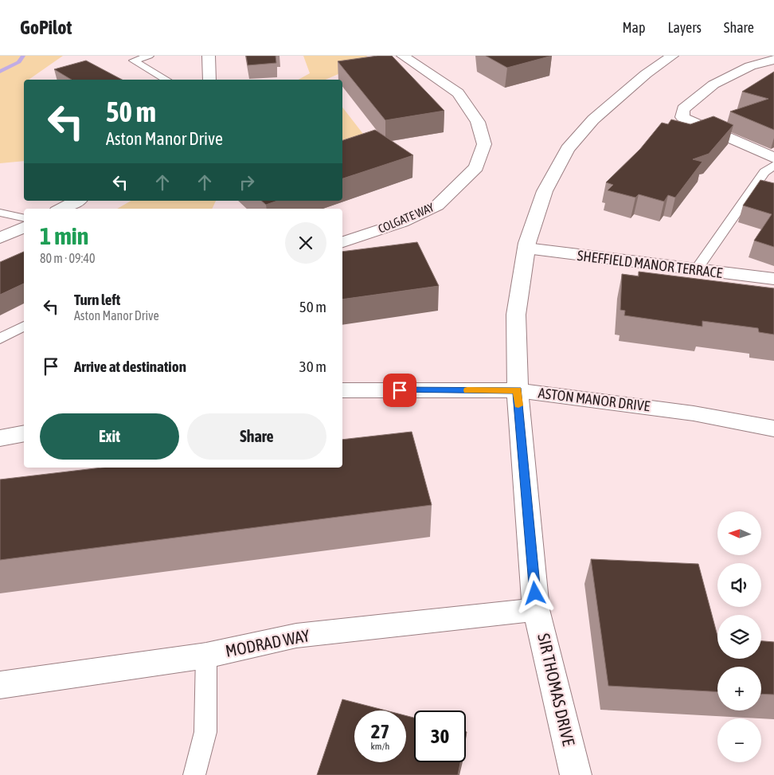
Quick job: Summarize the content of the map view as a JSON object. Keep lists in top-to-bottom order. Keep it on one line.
{"streets":{"street":["COLGATE WAY","SHEFFIELD MANOR TERRACE","ASTON MANOR DRIVE","MODRAD WAY","SIR THOMAS DRIVE"]},"crossings":[["SHEFFIELD MANOR TERRACE","SIR THOMAS DRIVE"],["ASTON MANOR DRIVE","SIR THOMAS DRIVE"],["MODRAD WAY","SIR THOMAS DRIVE"]],"north":"left","page":{"header":"GoPilot","nav":["Map","Layers","Share"],"turn":["50 m","Aston Manor Drive"],"heading":["1 min","80 m · 09:40"],"list":[{"name":"Turn left","note":"Aston Manor Drive","value":"50 m"},{"name":"Arrive at destination","value":"30 m"}],"buttons":["Exit","Share"],"map_buttons":["+","−"],"speed":"27 km/h","limit":"30"}}
